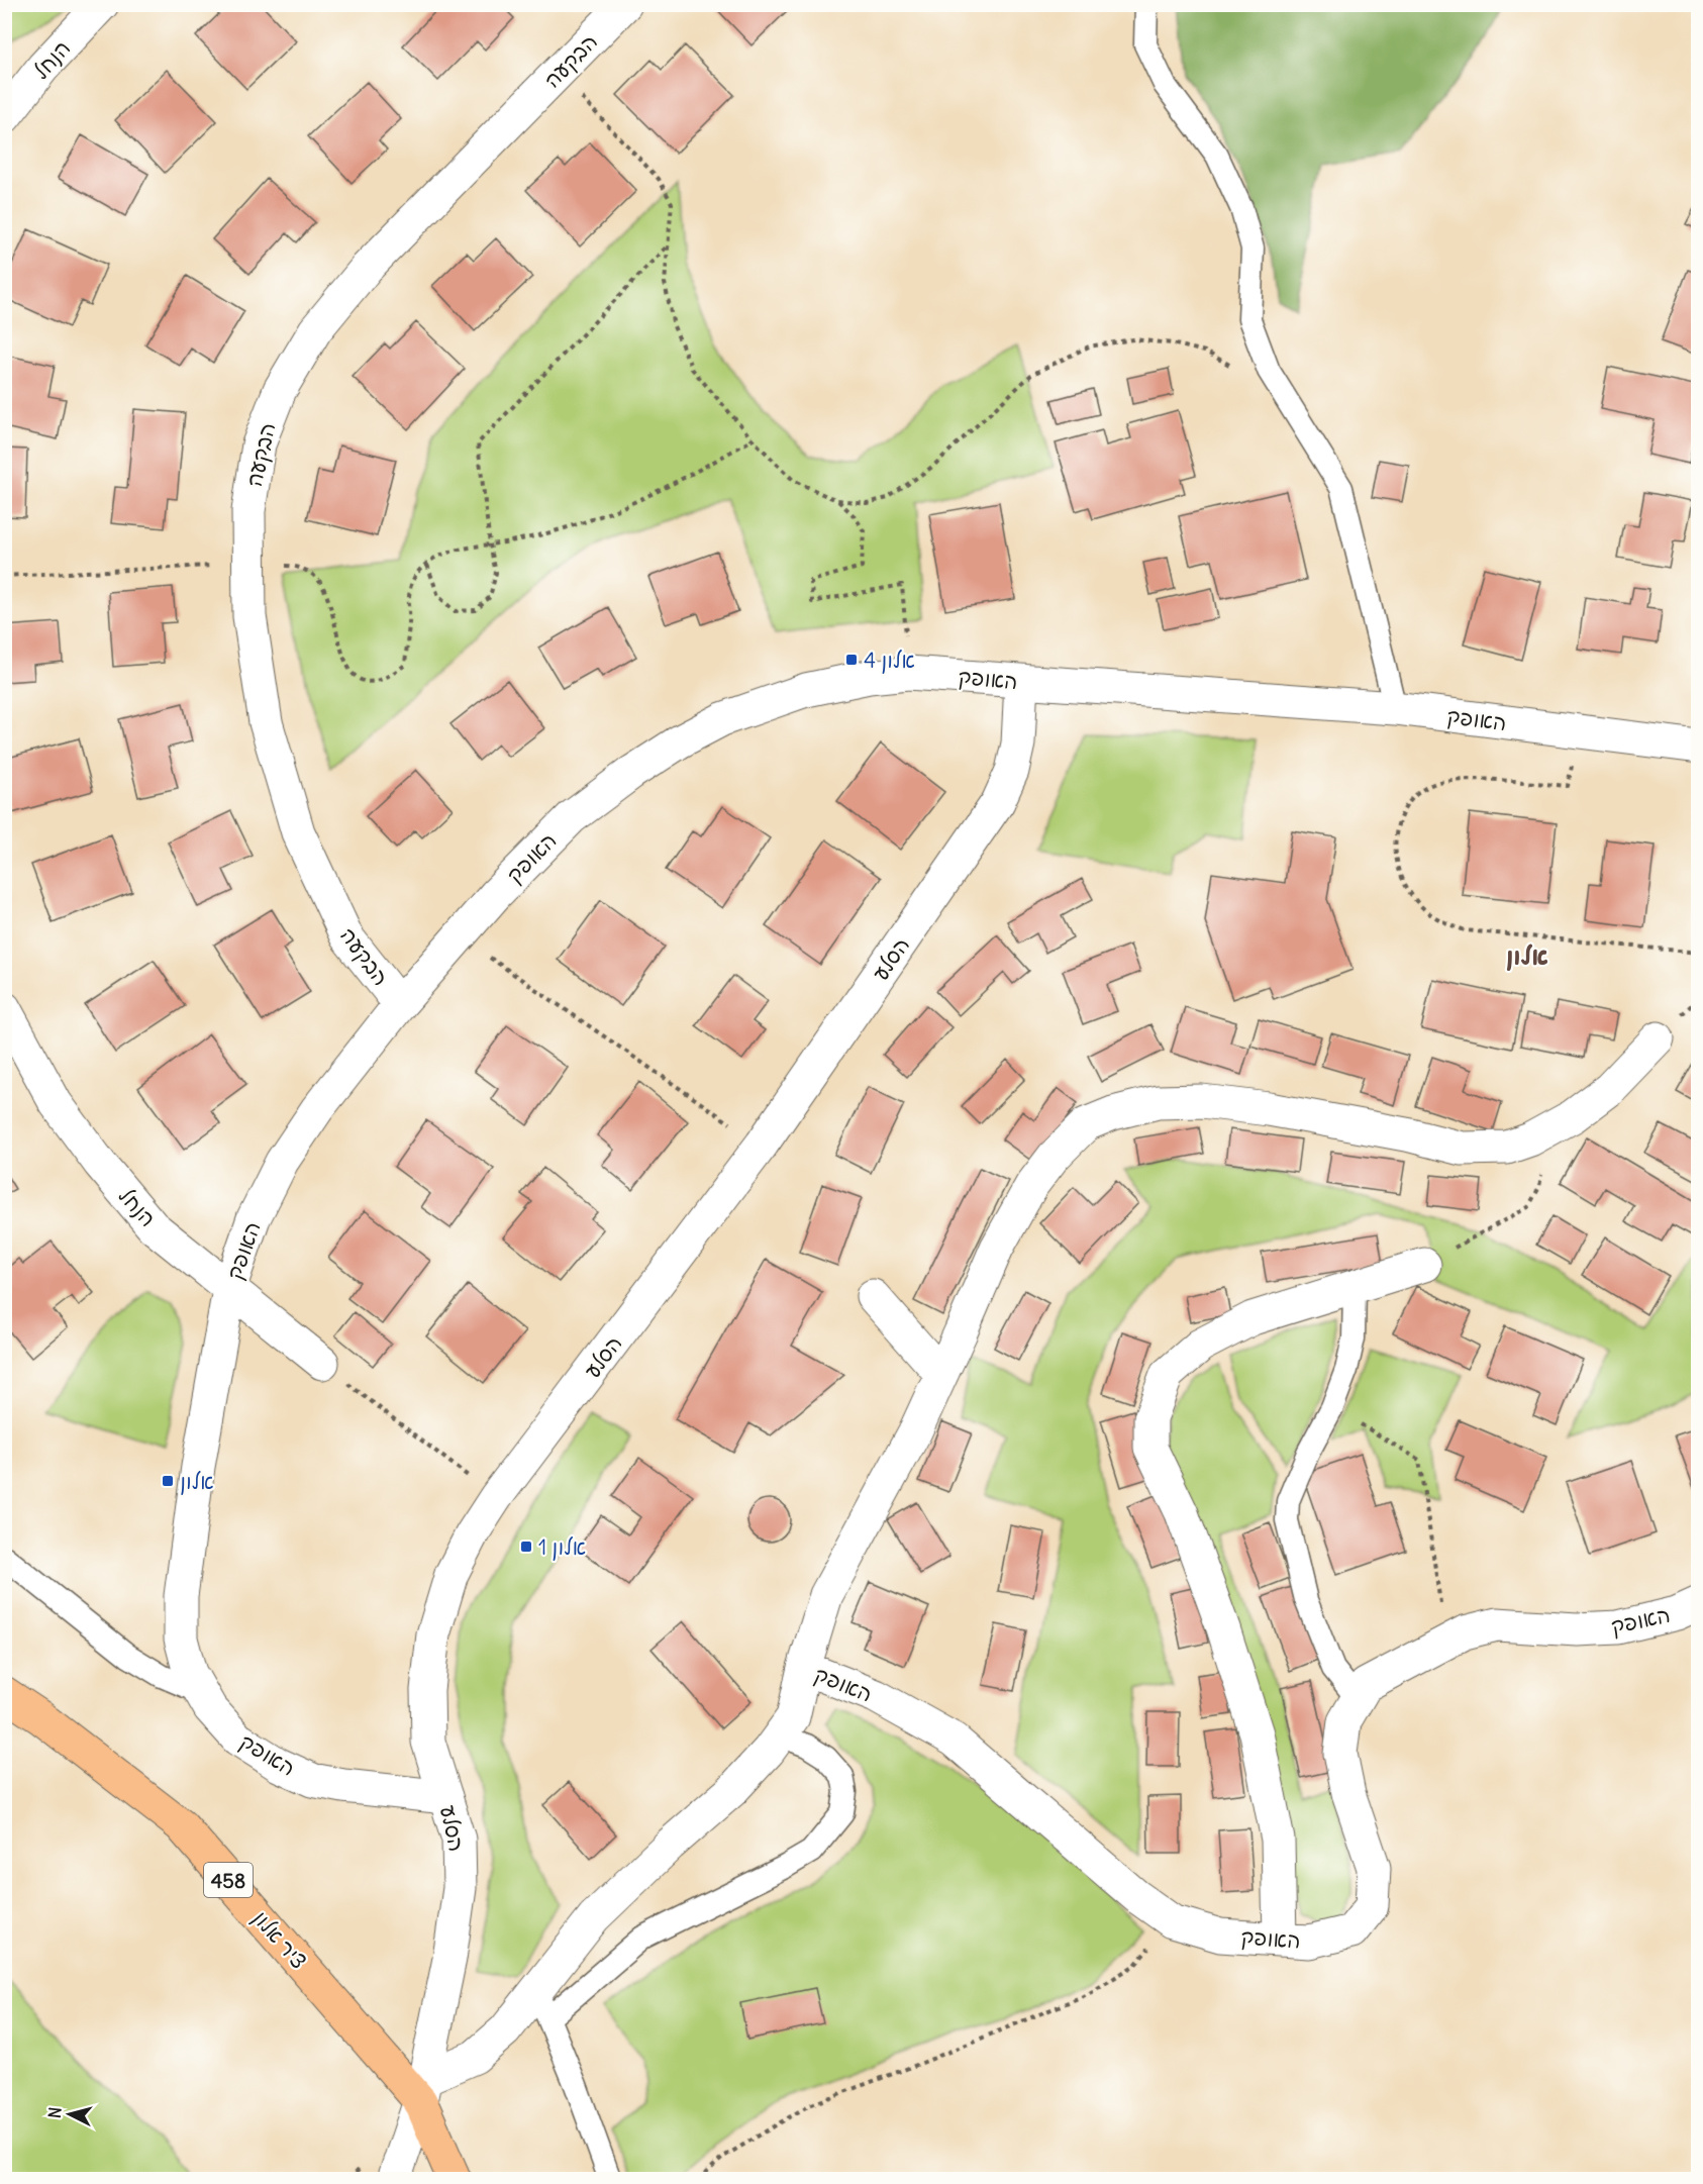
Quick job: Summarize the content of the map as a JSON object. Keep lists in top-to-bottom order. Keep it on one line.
{"streets":{"main road":["458","ציר אלון"],"street":["הנחל","הבקעה","האופק","הסלע"]},"crossings":[["הנחל","האופק"],["הבקעה","האופק"],["האופק","הסלע"],["הסלע","ציר אלון"]],"districts":["אלון"],"places":{"transit":["אלון 4","אלון","אלון 1"]},"north":"left"}
